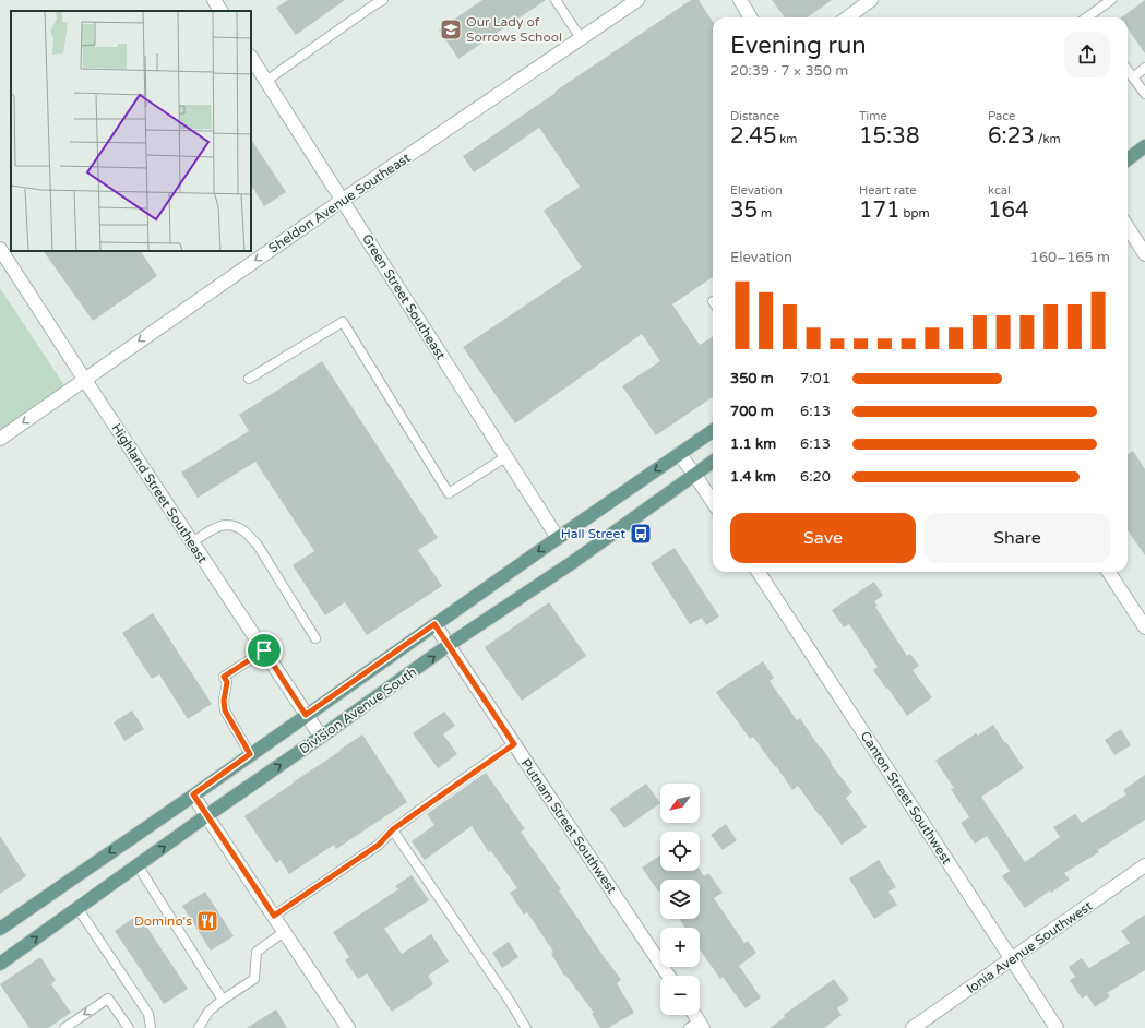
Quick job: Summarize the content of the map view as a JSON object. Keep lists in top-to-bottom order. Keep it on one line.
{"streets":{"main road":["Division Avenue South"],"street":["Sheldon Avenue Southeast","Green Street Southeast","Highland Street Southeast","Canton Street Southwest","Putnam Street Southwest","Ionia Avenue Southwest"]},"crossings":[["Sheldon Avenue Southeast","Green Street Southeast"],["Sheldon Avenue Southeast","Highland Street Southeast"],["Green Street Southeast","Division Avenue South"],["Highland Street Southeast","Division Avenue South"],["Division Avenue South","Putnam Street Southwest"],["Canton Street Southwest","Ionia Avenue Southwest"]],"one_way":["Sheldon Avenue Southeast"],"places":{"school or university":["Our Lady of Sorrows School"],"bus stop":["Hall Street"],"restaurant":["Domino's"]},"north":"bottom left","page":{"heading":["Evening run","20:39 · 7 × 350 m"],"stats":[["Distance","2.45 km"],["Time","15:38"],["Pace","6:23 /km"],["Elevation","35 m"],["Heart rate","171 bpm"],["kcal","164"]],"chart":["Elevation","160–165 m"],"list":[{"name":"350 m","note":"7:01"},{"name":"700 m","note":"6:13"},{"name":"1.1 km","note":"6:13"},{"name":"1.4 km","note":"6:20"}],"buttons":["Save","Share"],"map_buttons":["+","−"]}}
